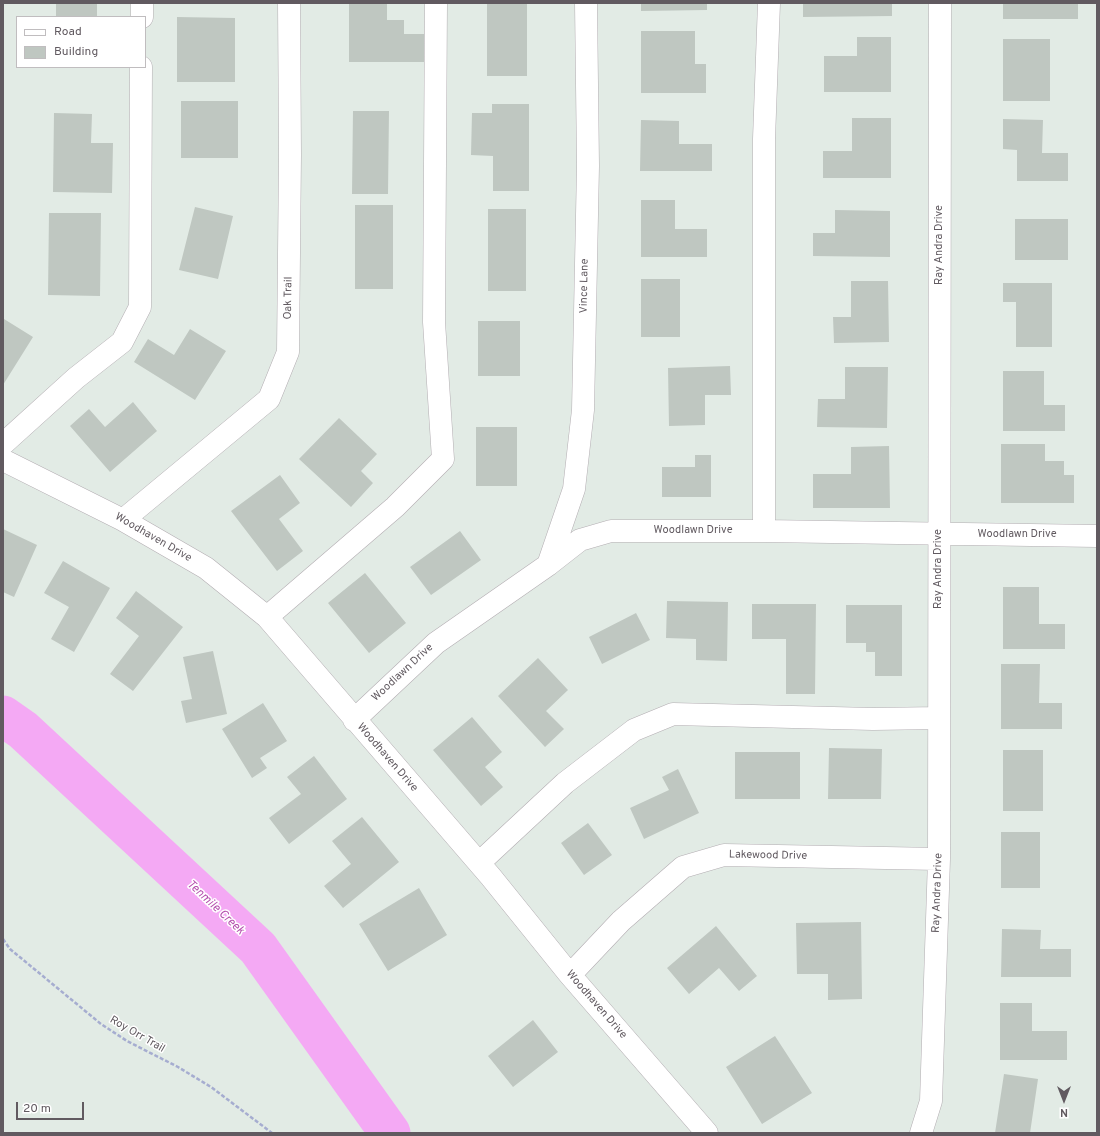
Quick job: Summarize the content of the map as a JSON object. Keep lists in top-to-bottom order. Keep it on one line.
{"streets":{"street":["Ray Andra Drive","Vince Lane","Oak Trail","Woodlawn Drive","Woodhaven Drive","Lakewood Drive"],"path":["Roy Orr Trail"]},"crossings":[["Ray Andra Drive","Woodlawn Drive"],["Ray Andra Drive","Lakewood Drive"],["Vince Lane","Woodlawn Drive"],["Oak Trail","Woodhaven Drive"],["Woodlawn Drive","Woodhaven Drive"],["Woodhaven Drive","Lakewood Drive"]],"water":["Tenmile Creek"],"legend":["Road","Building"],"scale_bar":"20 m","north":"bottom"}
